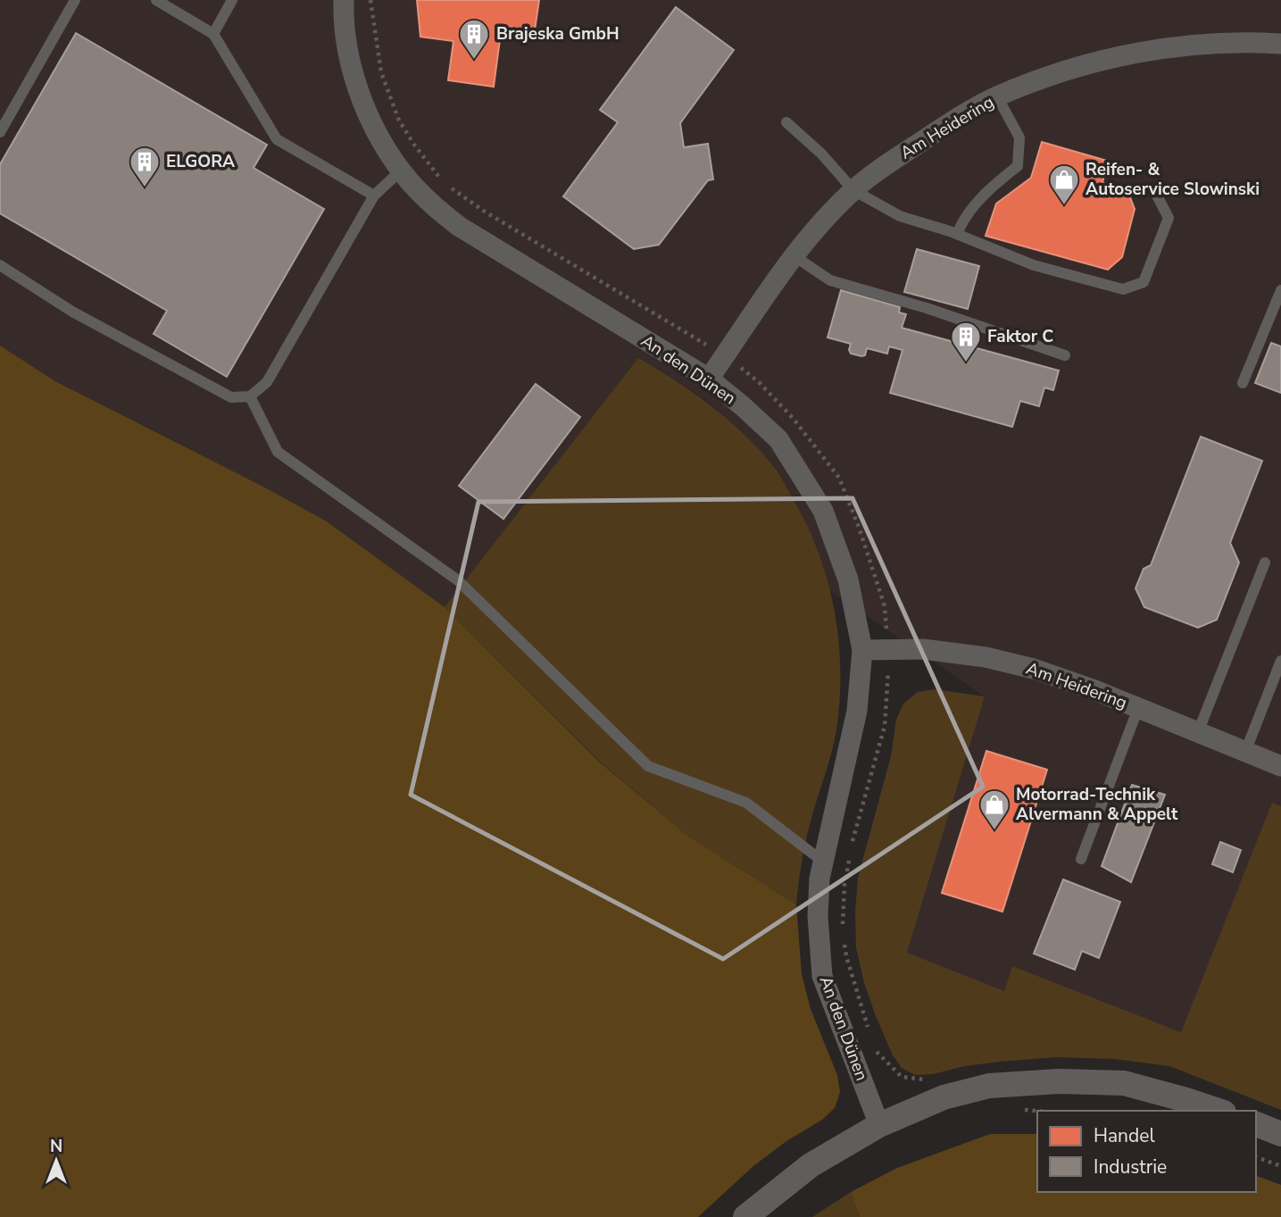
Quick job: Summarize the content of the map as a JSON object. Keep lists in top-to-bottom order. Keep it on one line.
{"streets":{"street":["Am Heidering","An den Dünen"]},"crossings":[["Am Heidering","An den Dünen"]],"places":{"building":["Brajeska GmbH","ELGORA","Faktor C"],"shop":["Reifen- & Autoservice Slowinski","Motorrad-Technik Alvermann & Appelt"]},"legend":["Handel","Industrie"],"north":"top"}
